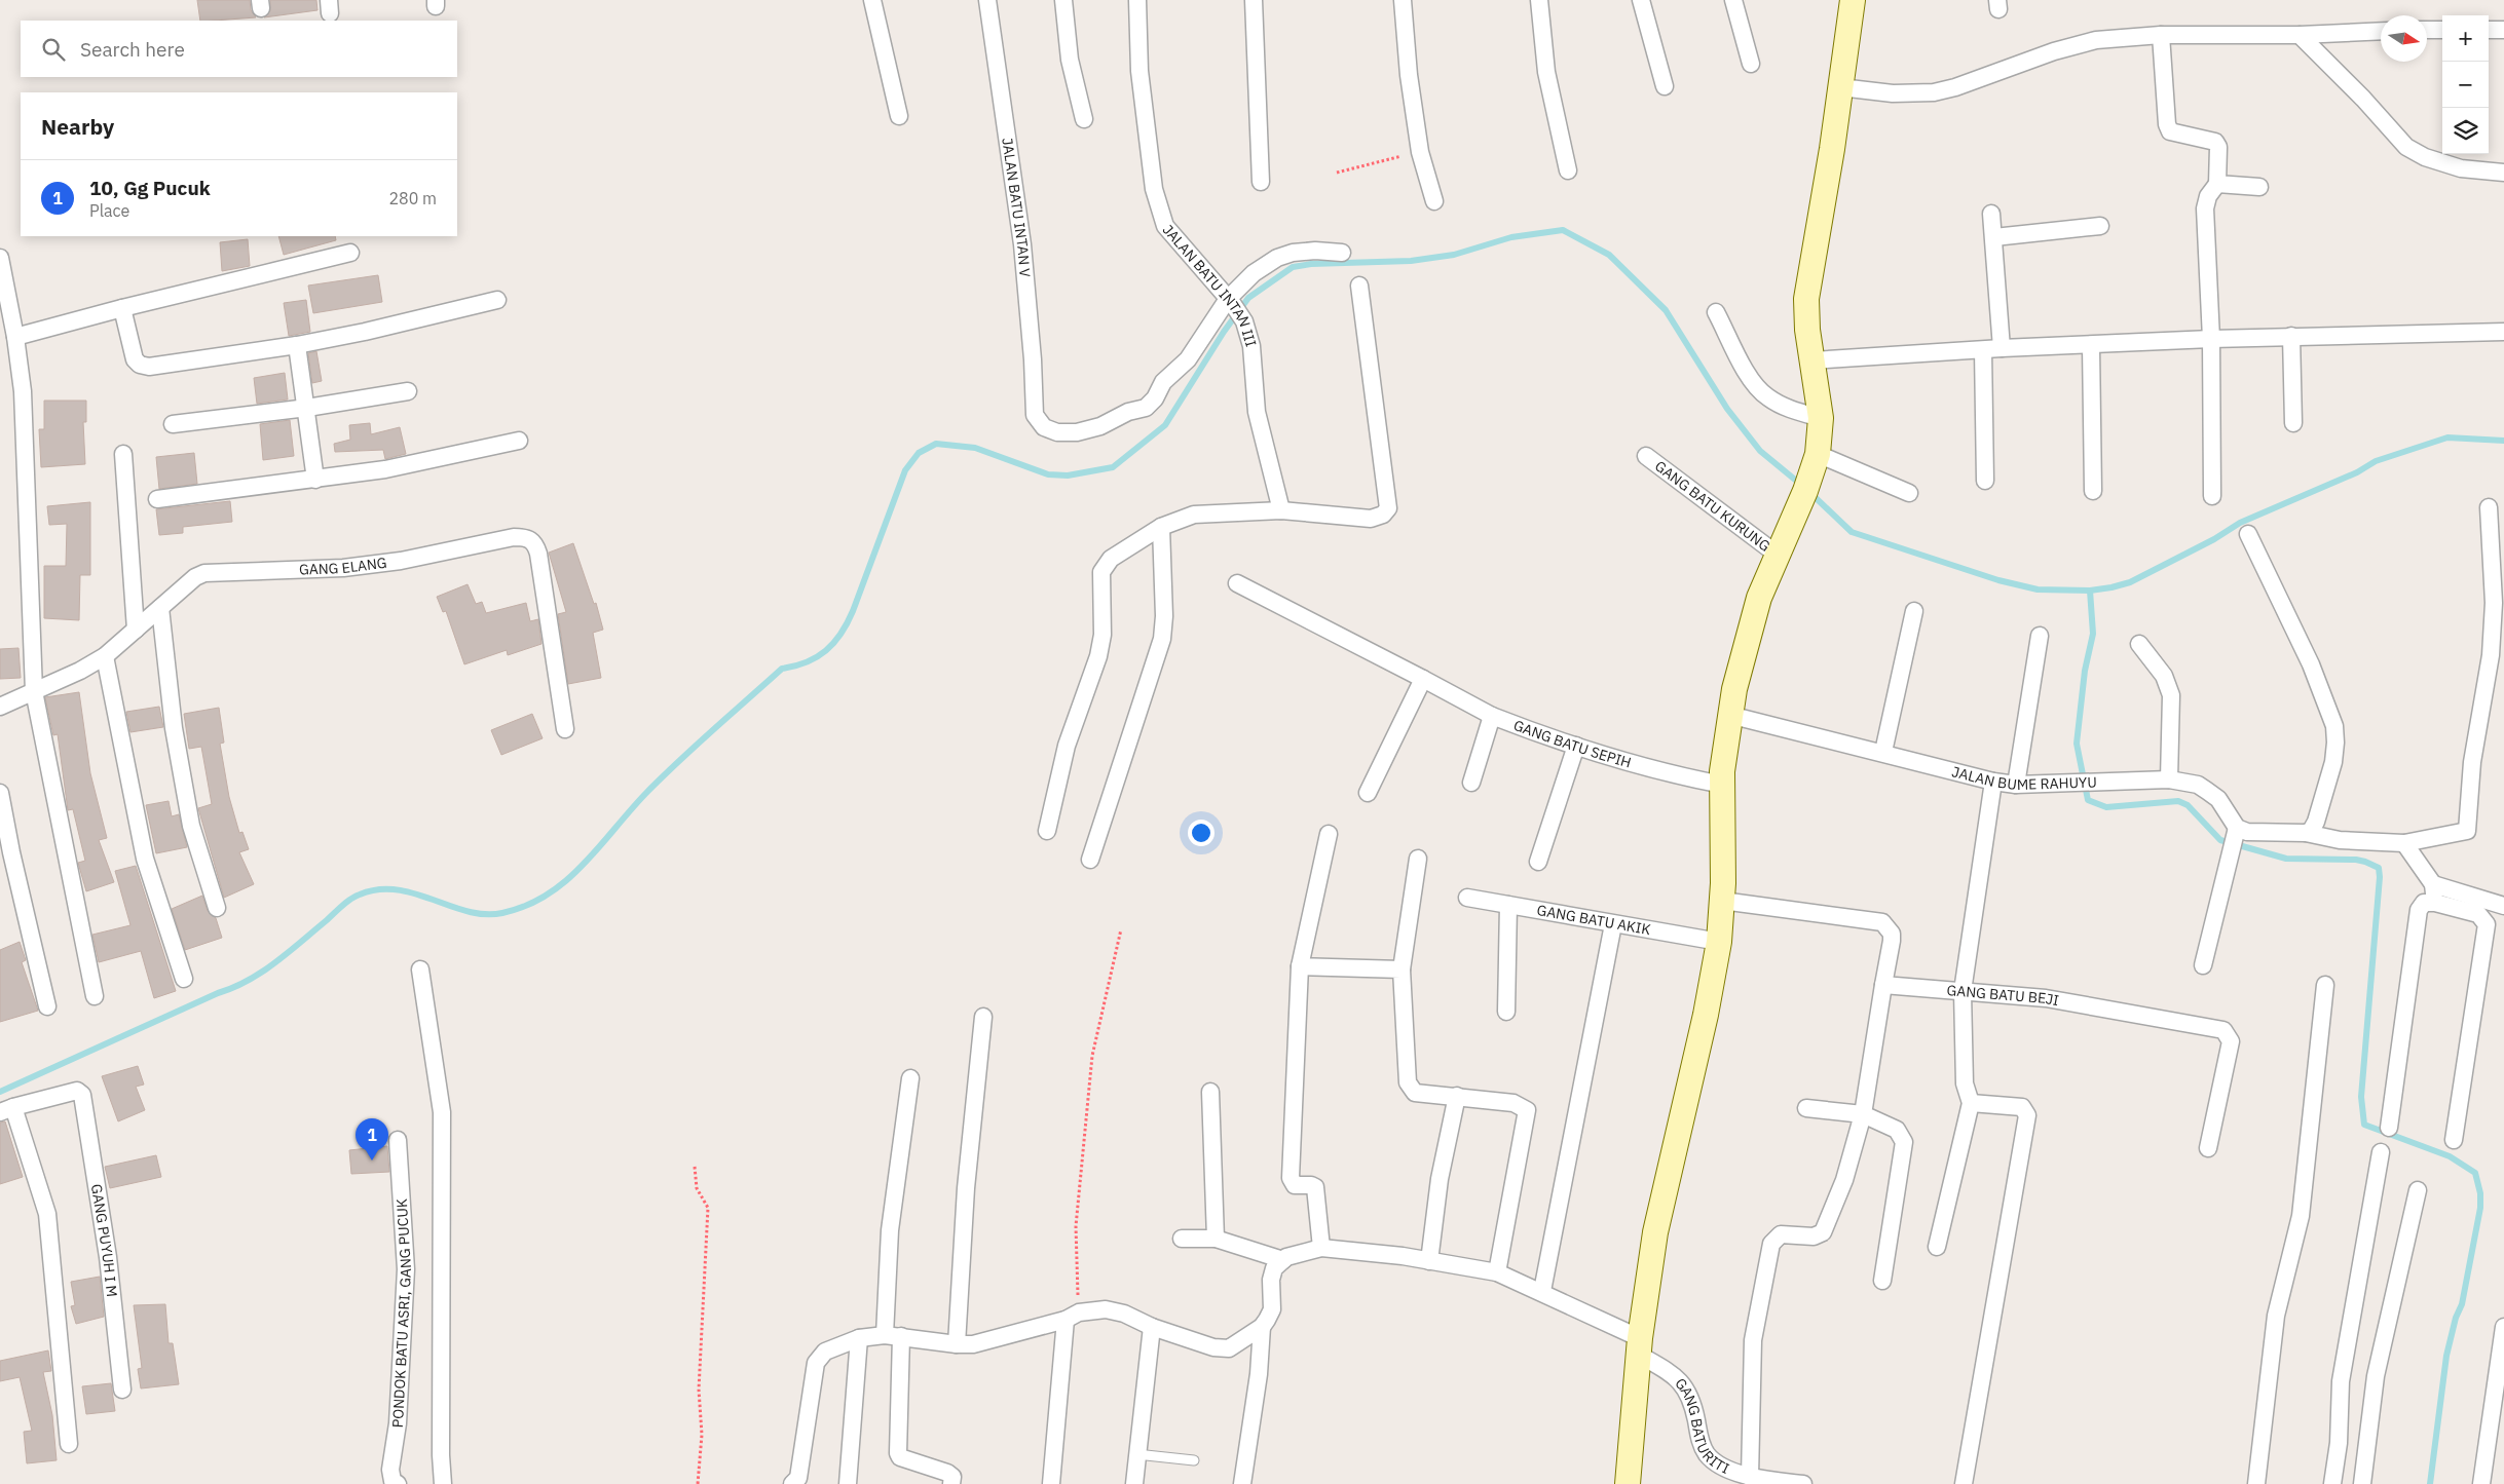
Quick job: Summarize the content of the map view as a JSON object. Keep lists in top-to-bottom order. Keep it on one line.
{"streets":{"street":["JALAN BATU INTAN V","JALAN BATU INTAN III","GANG BATU KURUNG","GANG ELANG","GANG BATU SEPIH","JALAN BUME RAHUYU","GANG BATU AKIK","GANG BATU BEJI","GANG PUYUH I M","PONDOK BATU ASRI, GANG PUCUK","GANG BATURITI"]},"crossings":[["JALAN BATU INTAN V","JALAN BATU INTAN III"]],"north":"right","page":{"map_buttons":["+","−"],"search":"Search here","heading":"Nearby","list":[{"mark":"1","name":"10, Gg Pucuk","note":"Place","value":"280 m"}],"pins":"1"}}
